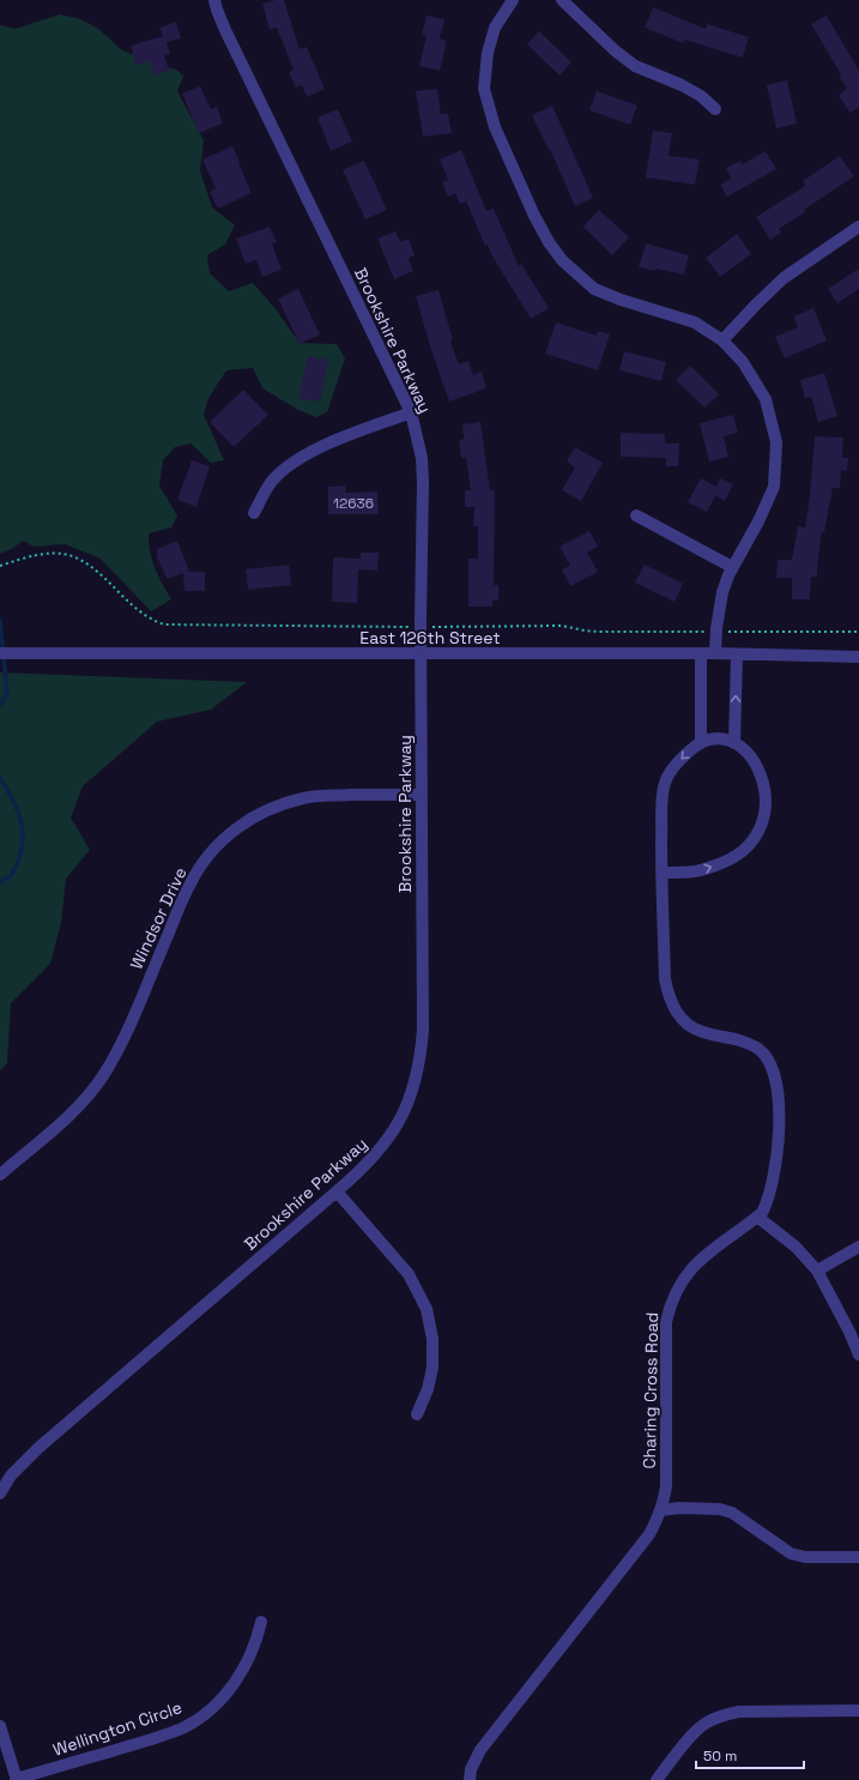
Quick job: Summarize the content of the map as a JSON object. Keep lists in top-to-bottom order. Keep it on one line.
{"streets":{"street":["Brookshire Parkway","East 126th Street","Windsor Drive","Charing Cross Road","Wellington Circle"]},"crossings":[["Brookshire Parkway","East 126th Street"],["Brookshire Parkway","Windsor Drive"]],"house_numbers":["12636"],"scale_bar":"50 m"}
